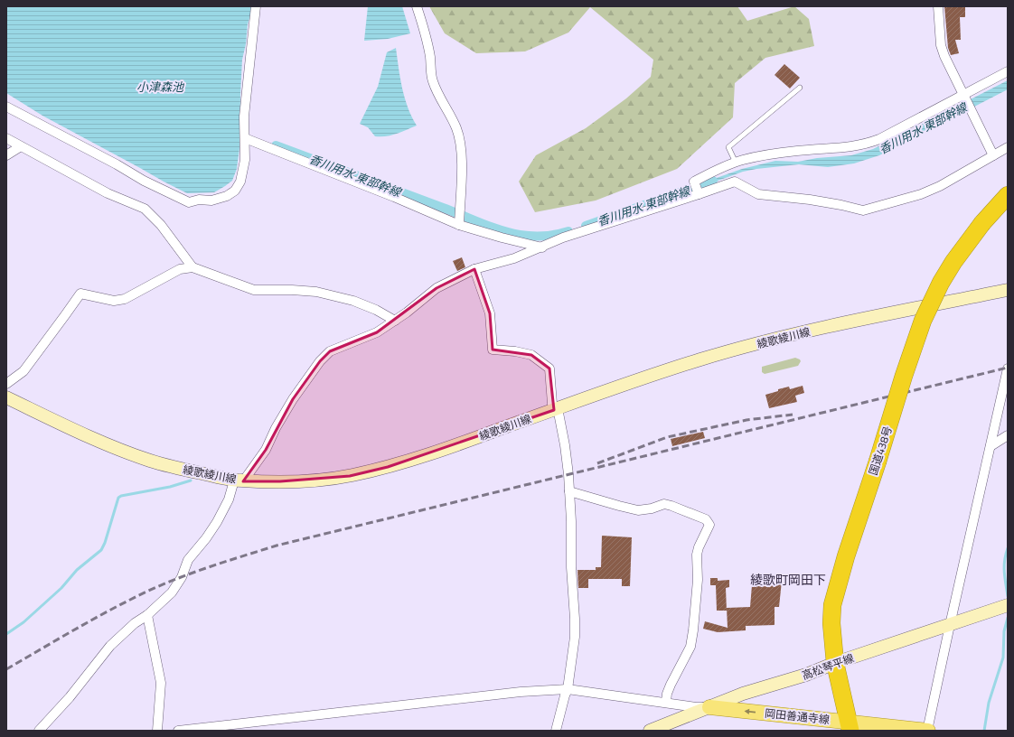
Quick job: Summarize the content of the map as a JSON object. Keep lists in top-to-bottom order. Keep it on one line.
{"streets":{"highway":["国道438号"],"main road":["綾歌綾川線","高松琴平線","岡田善通寺線"]},"crossings":[["国道438号","高松琴平線"],["国道438号","岡田善通寺線"],["高松琴平線","岡田善通寺線"]],"one_way":["岡田善通寺線"],"districts":["綾歌町岡田下"],"water":["小津森池","香川用水 東部幹線"]}
